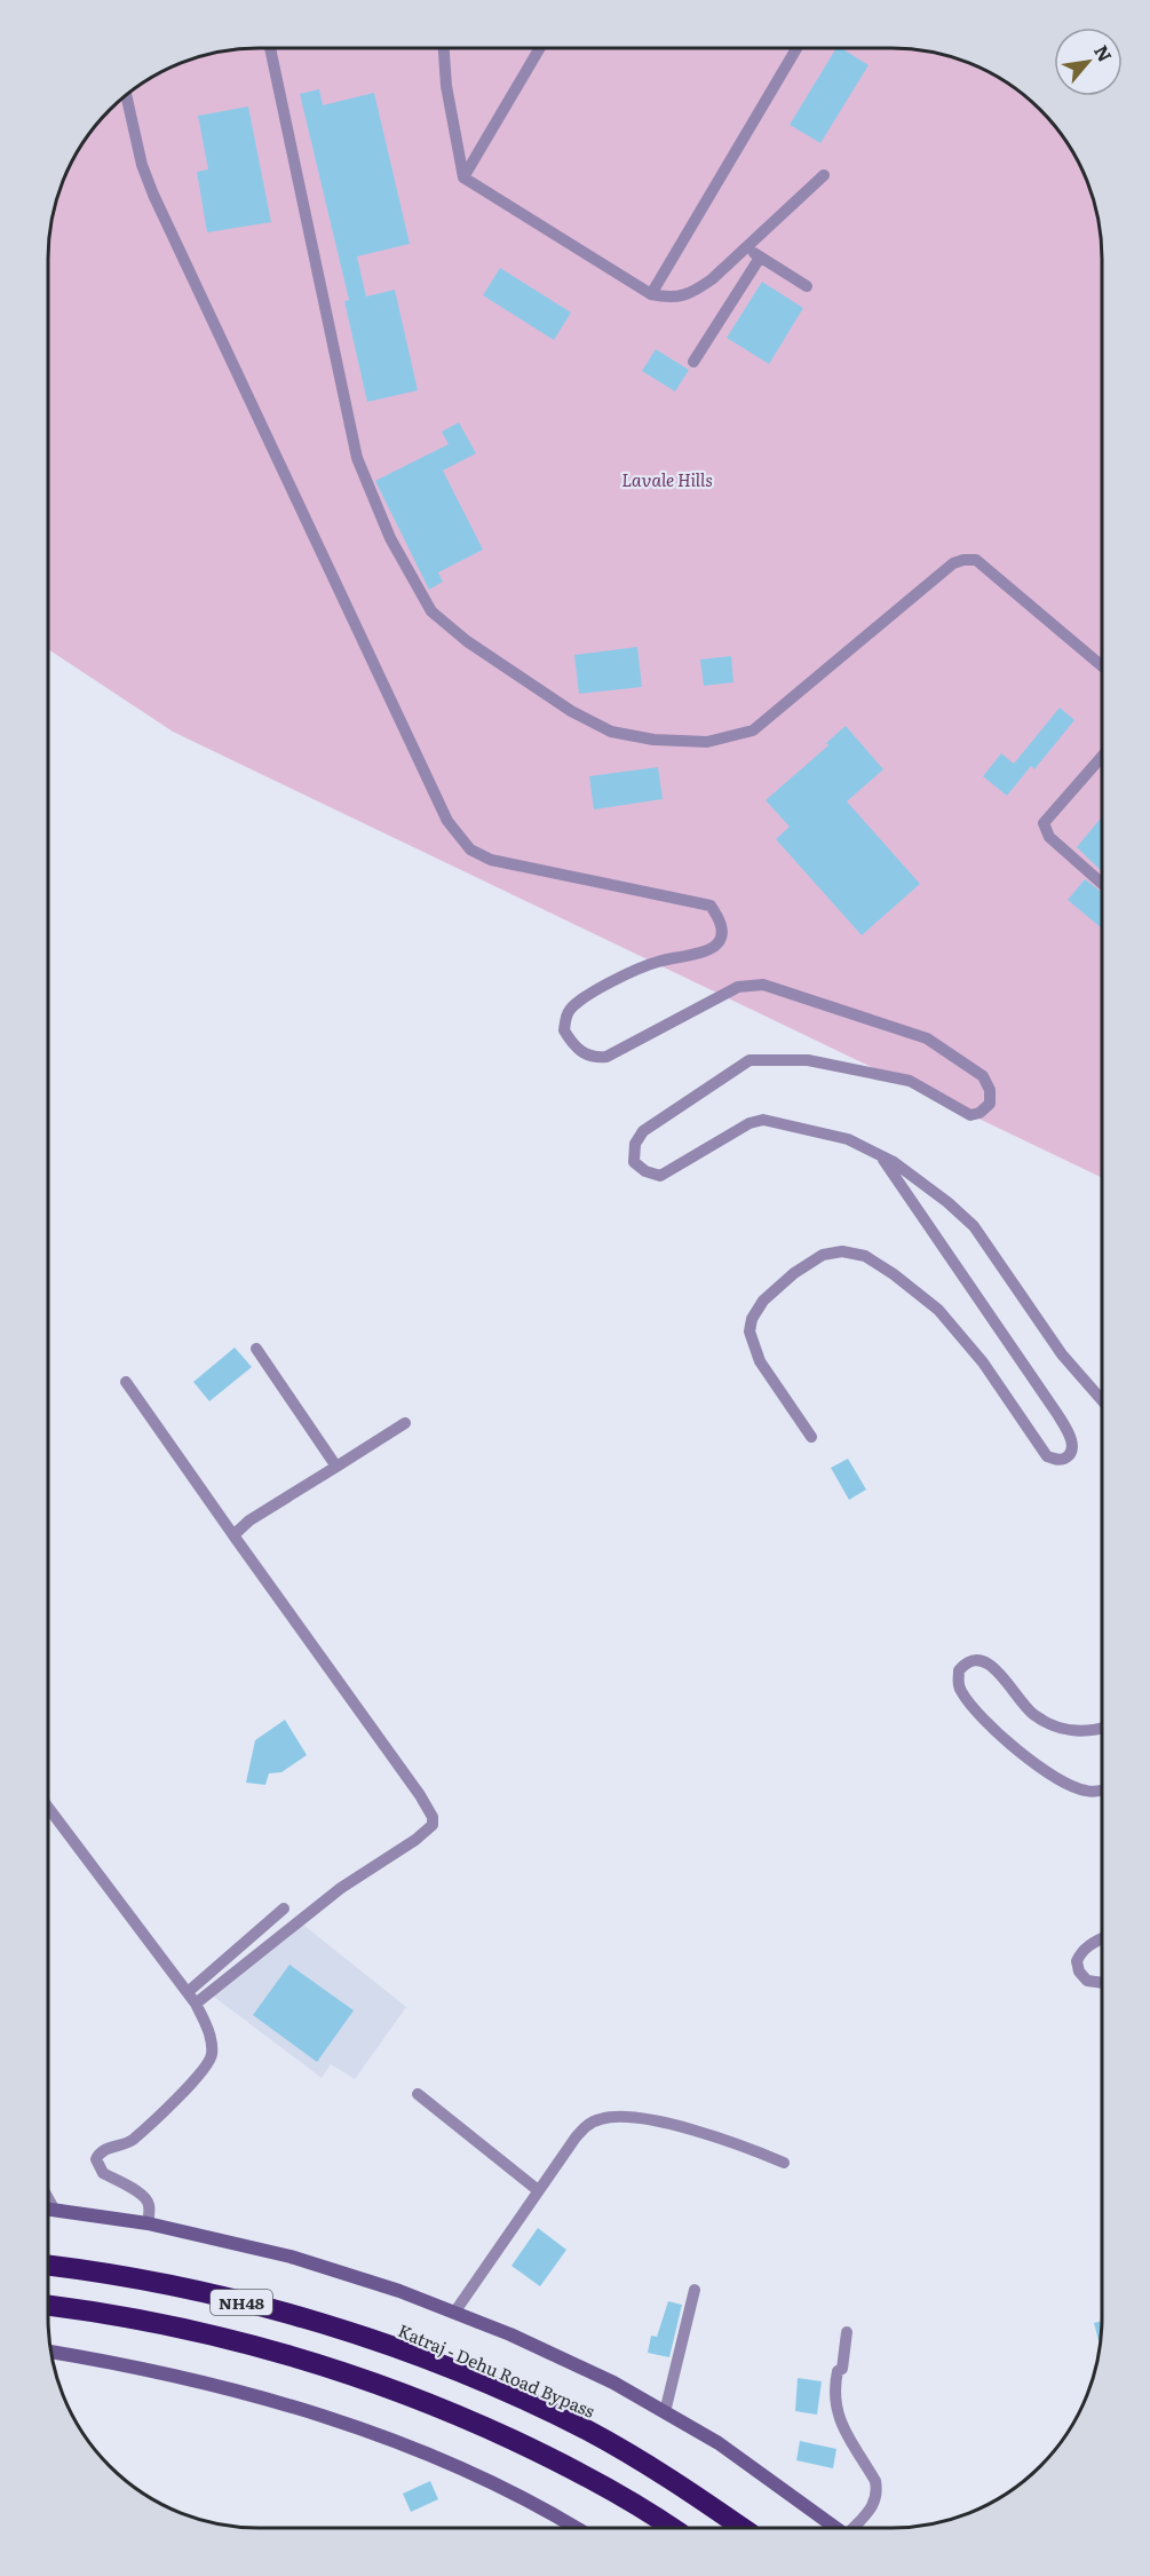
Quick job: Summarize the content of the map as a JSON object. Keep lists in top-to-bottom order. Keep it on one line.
{"streets":{"highway":["NH48","Katraj - Dehu Road Bypass"]},"parks":["Lavale Hills"],"north":"top right"}
